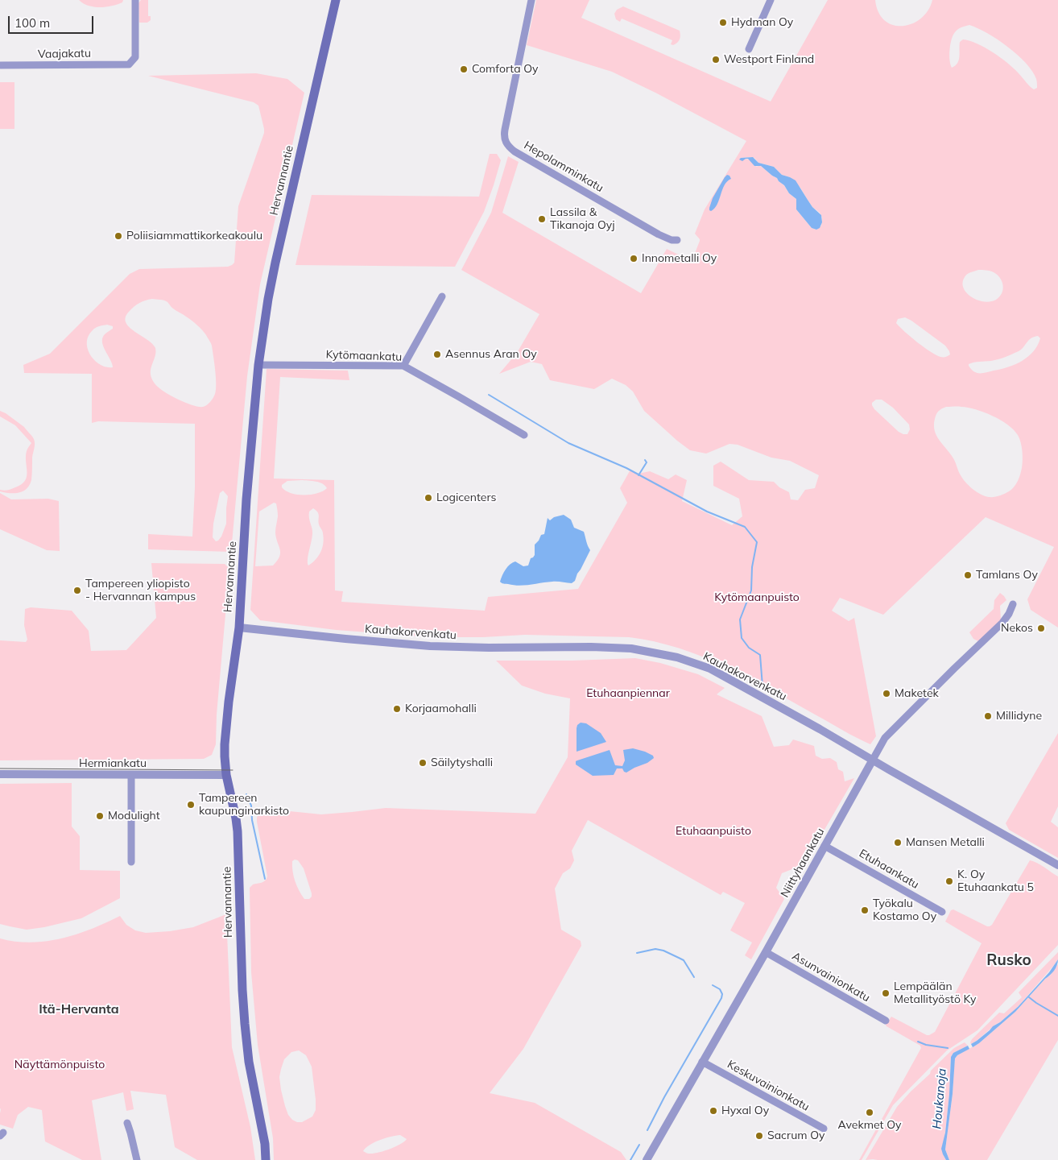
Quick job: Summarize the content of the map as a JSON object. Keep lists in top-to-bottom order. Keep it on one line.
{"streets":{"main road":["Hervannantie"],"street":["Vaajakatu","Hepolamminkatu","Kytömaankatu","Kauhakorvenkatu","Hermiankatu","Niittyhaankatu","Etuhaankatu","Asunvainionkatu","Keskuvainionkatu"]},"crossings":[["Hervannantie","Kytömaankatu"],["Hervannantie","Kauhakorvenkatu"],["Hervannantie","Hermiankatu"],["Kauhakorvenkatu","Niittyhaankatu"],["Niittyhaankatu","Etuhaankatu"],["Niittyhaankatu","Asunvainionkatu"],["Niittyhaankatu","Keskuvainionkatu"]],"districts":["Rusko","Itä-Hervanta"],"water":["Houkanoja"],"parks":["Kytömaanpuisto","Etuhaanpiennar","Etuhaanpuisto","Näyttämönpuisto"],"places":["Hydman Oy","Westport Finland","Comforta Oy","Lassila & Tikanoja Oyj","Poliisiammattikorkeakoulu","Innometalli Oy","Asennus Aran Oy","Logicenters","Tamlans Oy","Tampereen yliopisto - Hervannan kampus","Nekos","Maketek","Korjaamohalli","Millidyne","Säilytyshalli","Tampereen kaupunginarkisto","Modulight","Mansen Metalli","K. Oy Etuhaankatu 5","Työkalu Kostamo Oy","Lempäälän Metallityöstö Ky","Hyxal Oy","Avekmet Oy","Sacrum Oy"],"scale_bar":"100 m"}
